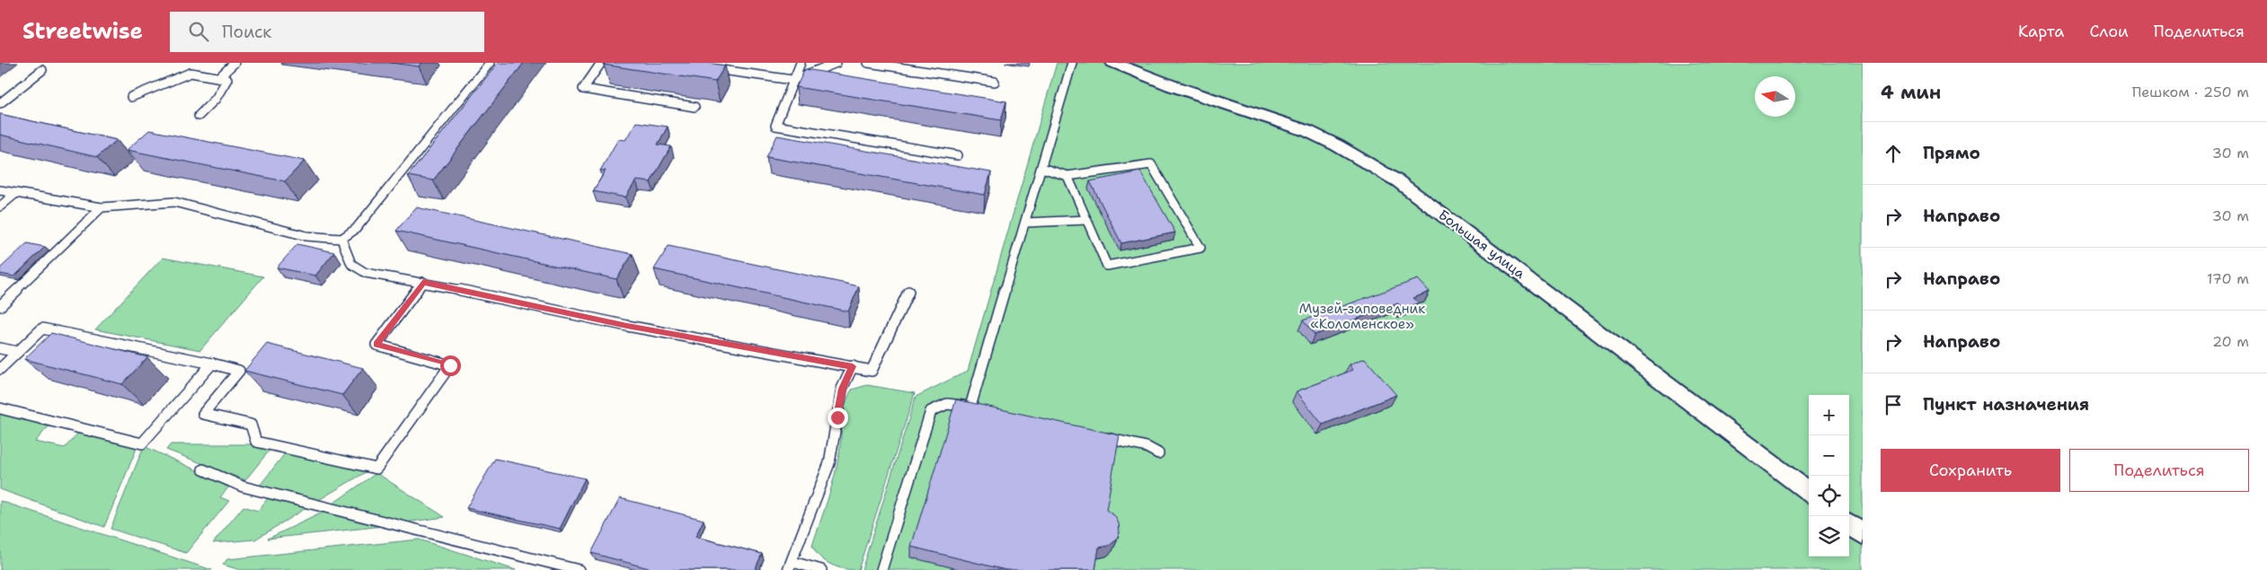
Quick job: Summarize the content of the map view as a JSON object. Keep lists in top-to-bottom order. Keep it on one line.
{"streets":{"street":["Большая улица"]},"parks":["Музей-заповедник «Коломенское»"],"north":"left","page":{"header":"Streetwise","search":"Поиск","nav":["Карта","Слои","Поделиться"],"heading":["4 мин","Пешком · 250 m"],"list":[["Прямо","30 m"],["Направо","30 m"],["Направо","170 m"],["Направо","20 m"],"Пункт назначения"],"map_buttons":["+","−"],"buttons":["Сохранить","Поделиться"]}}
